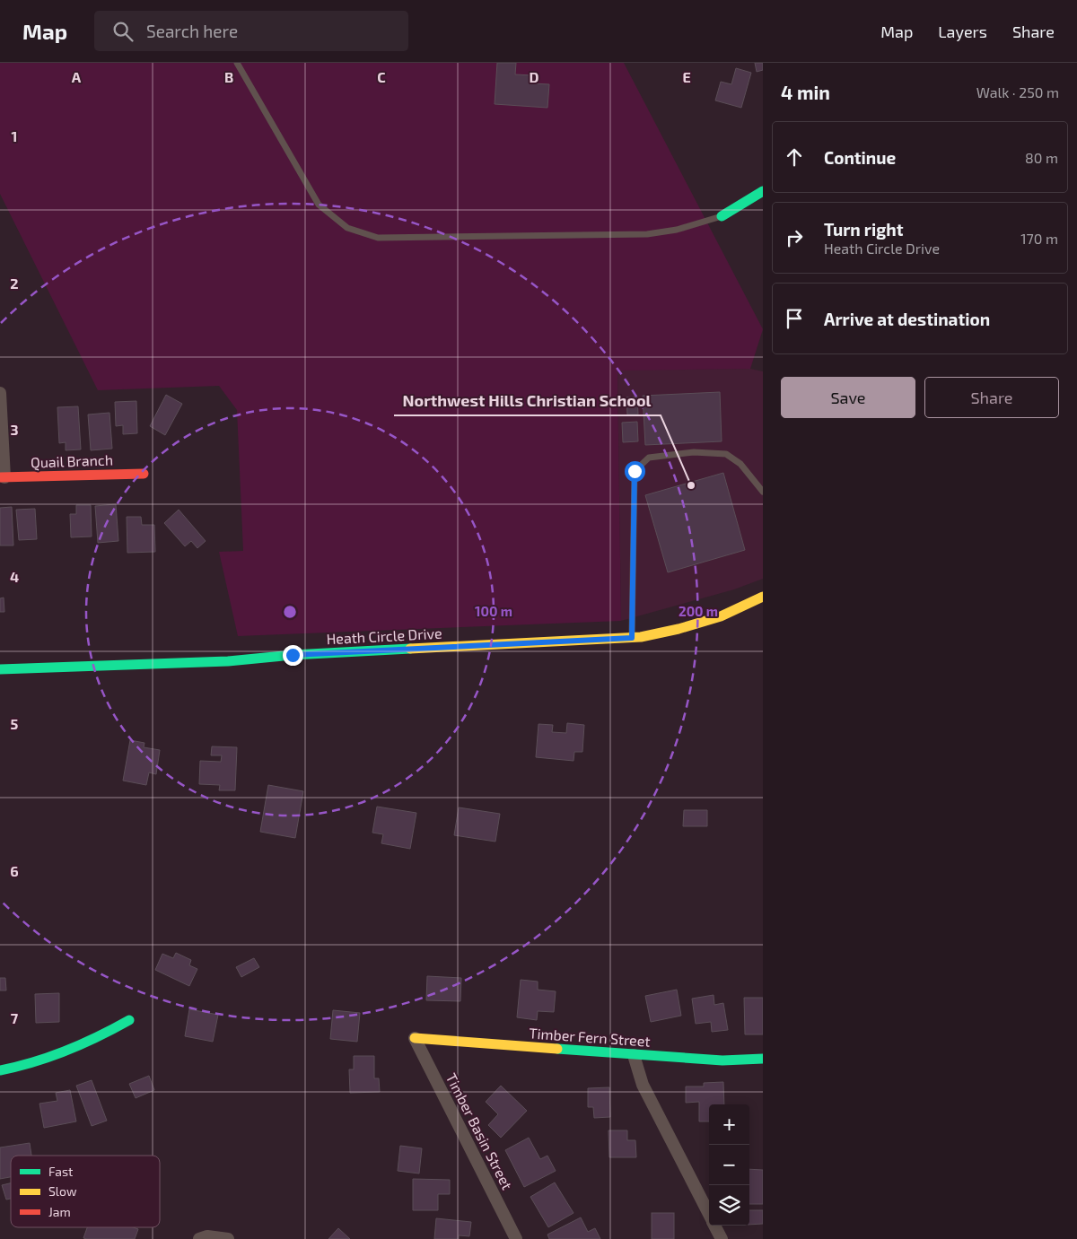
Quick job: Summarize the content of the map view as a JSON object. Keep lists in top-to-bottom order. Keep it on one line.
{"streets":{"street":["Quail Branch","Heath Circle Drive","Timber Fern Street","Timber Basin Street"]},"crossings":[["Timber Fern Street","Timber Basin Street"]],"places":["Northwest Hills Christian School"],"legend":["Fast","Slow","Jam"],"page":{"header":"Map","search":"Search here","nav":["Map","Layers","Share"],"heading":["4 min","Walk · 250 m"],"list":[["Continue","80 m"],["Turn right","Heath Circle Drive","170 m"],"Arrive at destination"],"buttons":["Save","Share"],"map_buttons":["+","−"]},"grid":{"columns":["A","B","C","D","E"],"rows":["1","2","3","4","5","6","7"]},"rings":["100 m","200 m"]}
